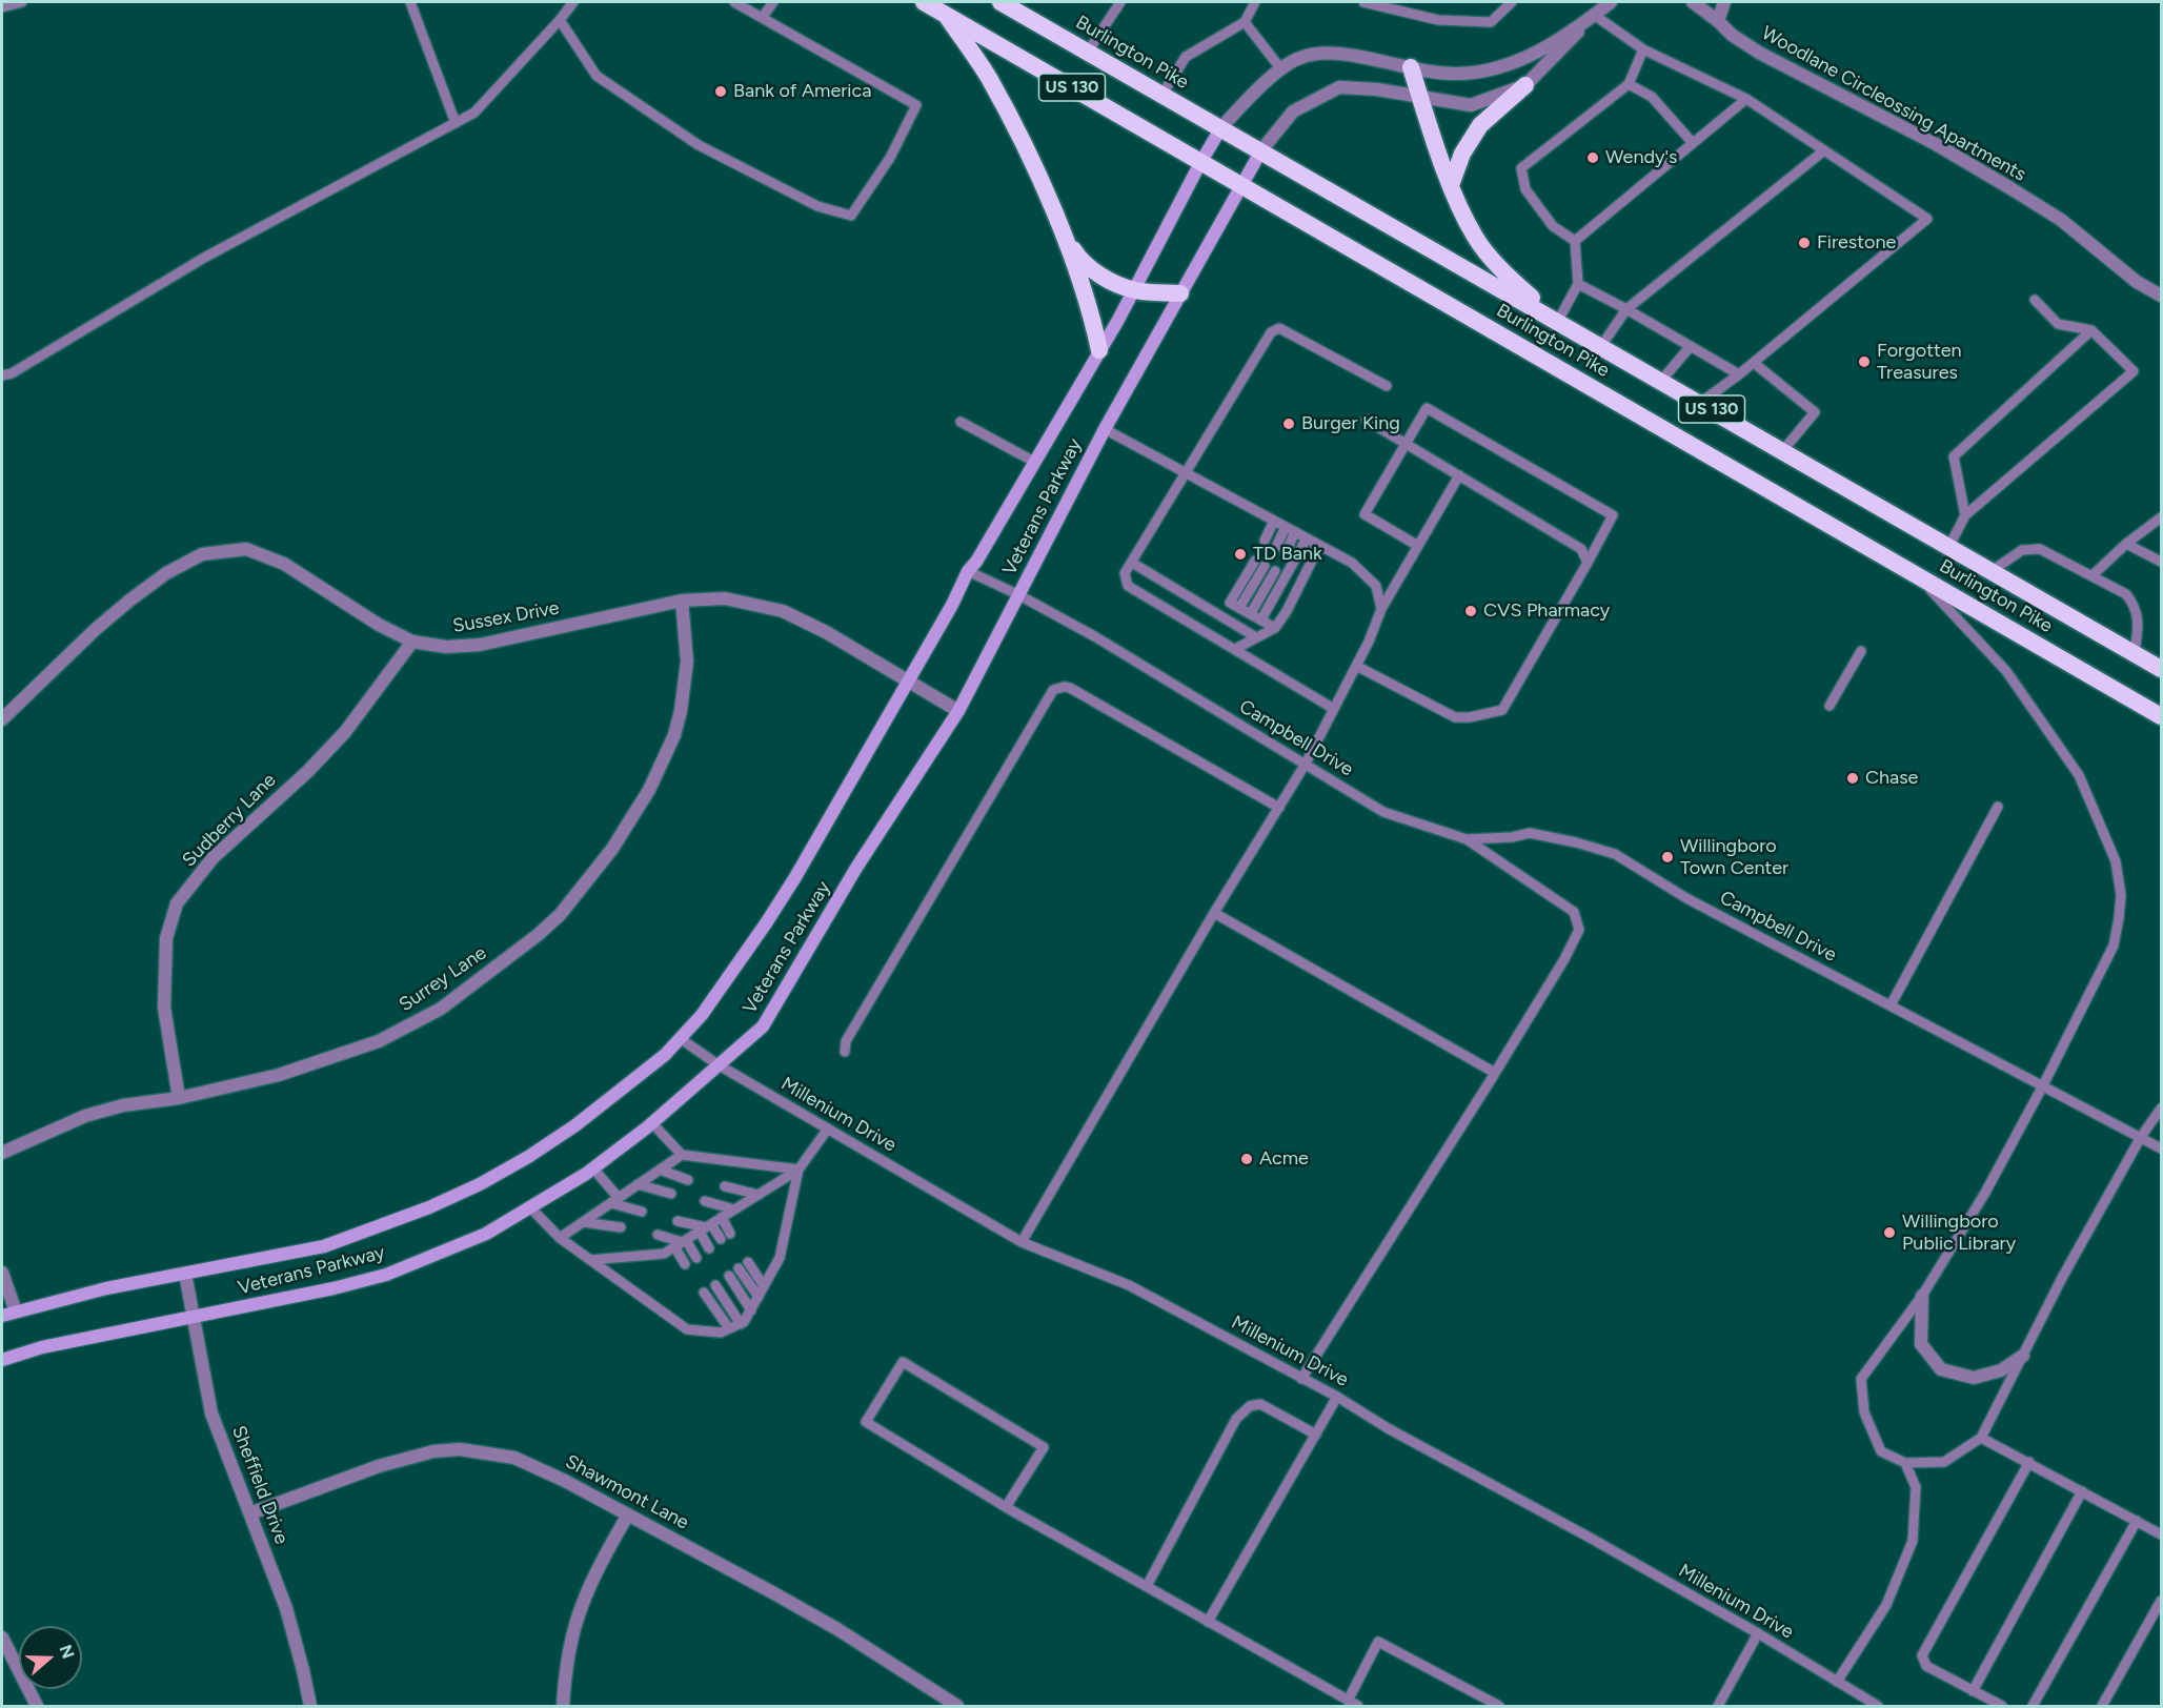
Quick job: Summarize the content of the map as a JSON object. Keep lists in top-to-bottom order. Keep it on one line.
{"streets":{"highway":["Burlington Pike","US 130"],"main road":["Veterans Parkway"],"street":["Woodlane Circleossing Apartments","Sussex Drive","Sudberry Lane","Surrey Lane","Sheffield Drive","Shawmont Lane"],"lane":["Campbell Drive","Millenium Drive"]},"crossings":[["Burlington Pike","Veterans Parkway"],["Veterans Parkway","Sussex Drive"],["Veterans Parkway","Campbell Drive"],["Veterans Parkway","Millenium Drive"],["Veterans Parkway","Sheffield Drive"],["Sussex Drive","Sudberry Lane"],["Sussex Drive","Surrey Lane"],["Sudberry Lane","Surrey Lane"],["Sheffield Drive","Shawmont Lane"]],"places":["Bank of America","Wendy's","Firestone","Forgotten Treasures","Burger King","TD Bank","CVS Pharmacy","Chase","Willingboro Town Center","Acme","Willingboro Public Library"],"north":"right"}
